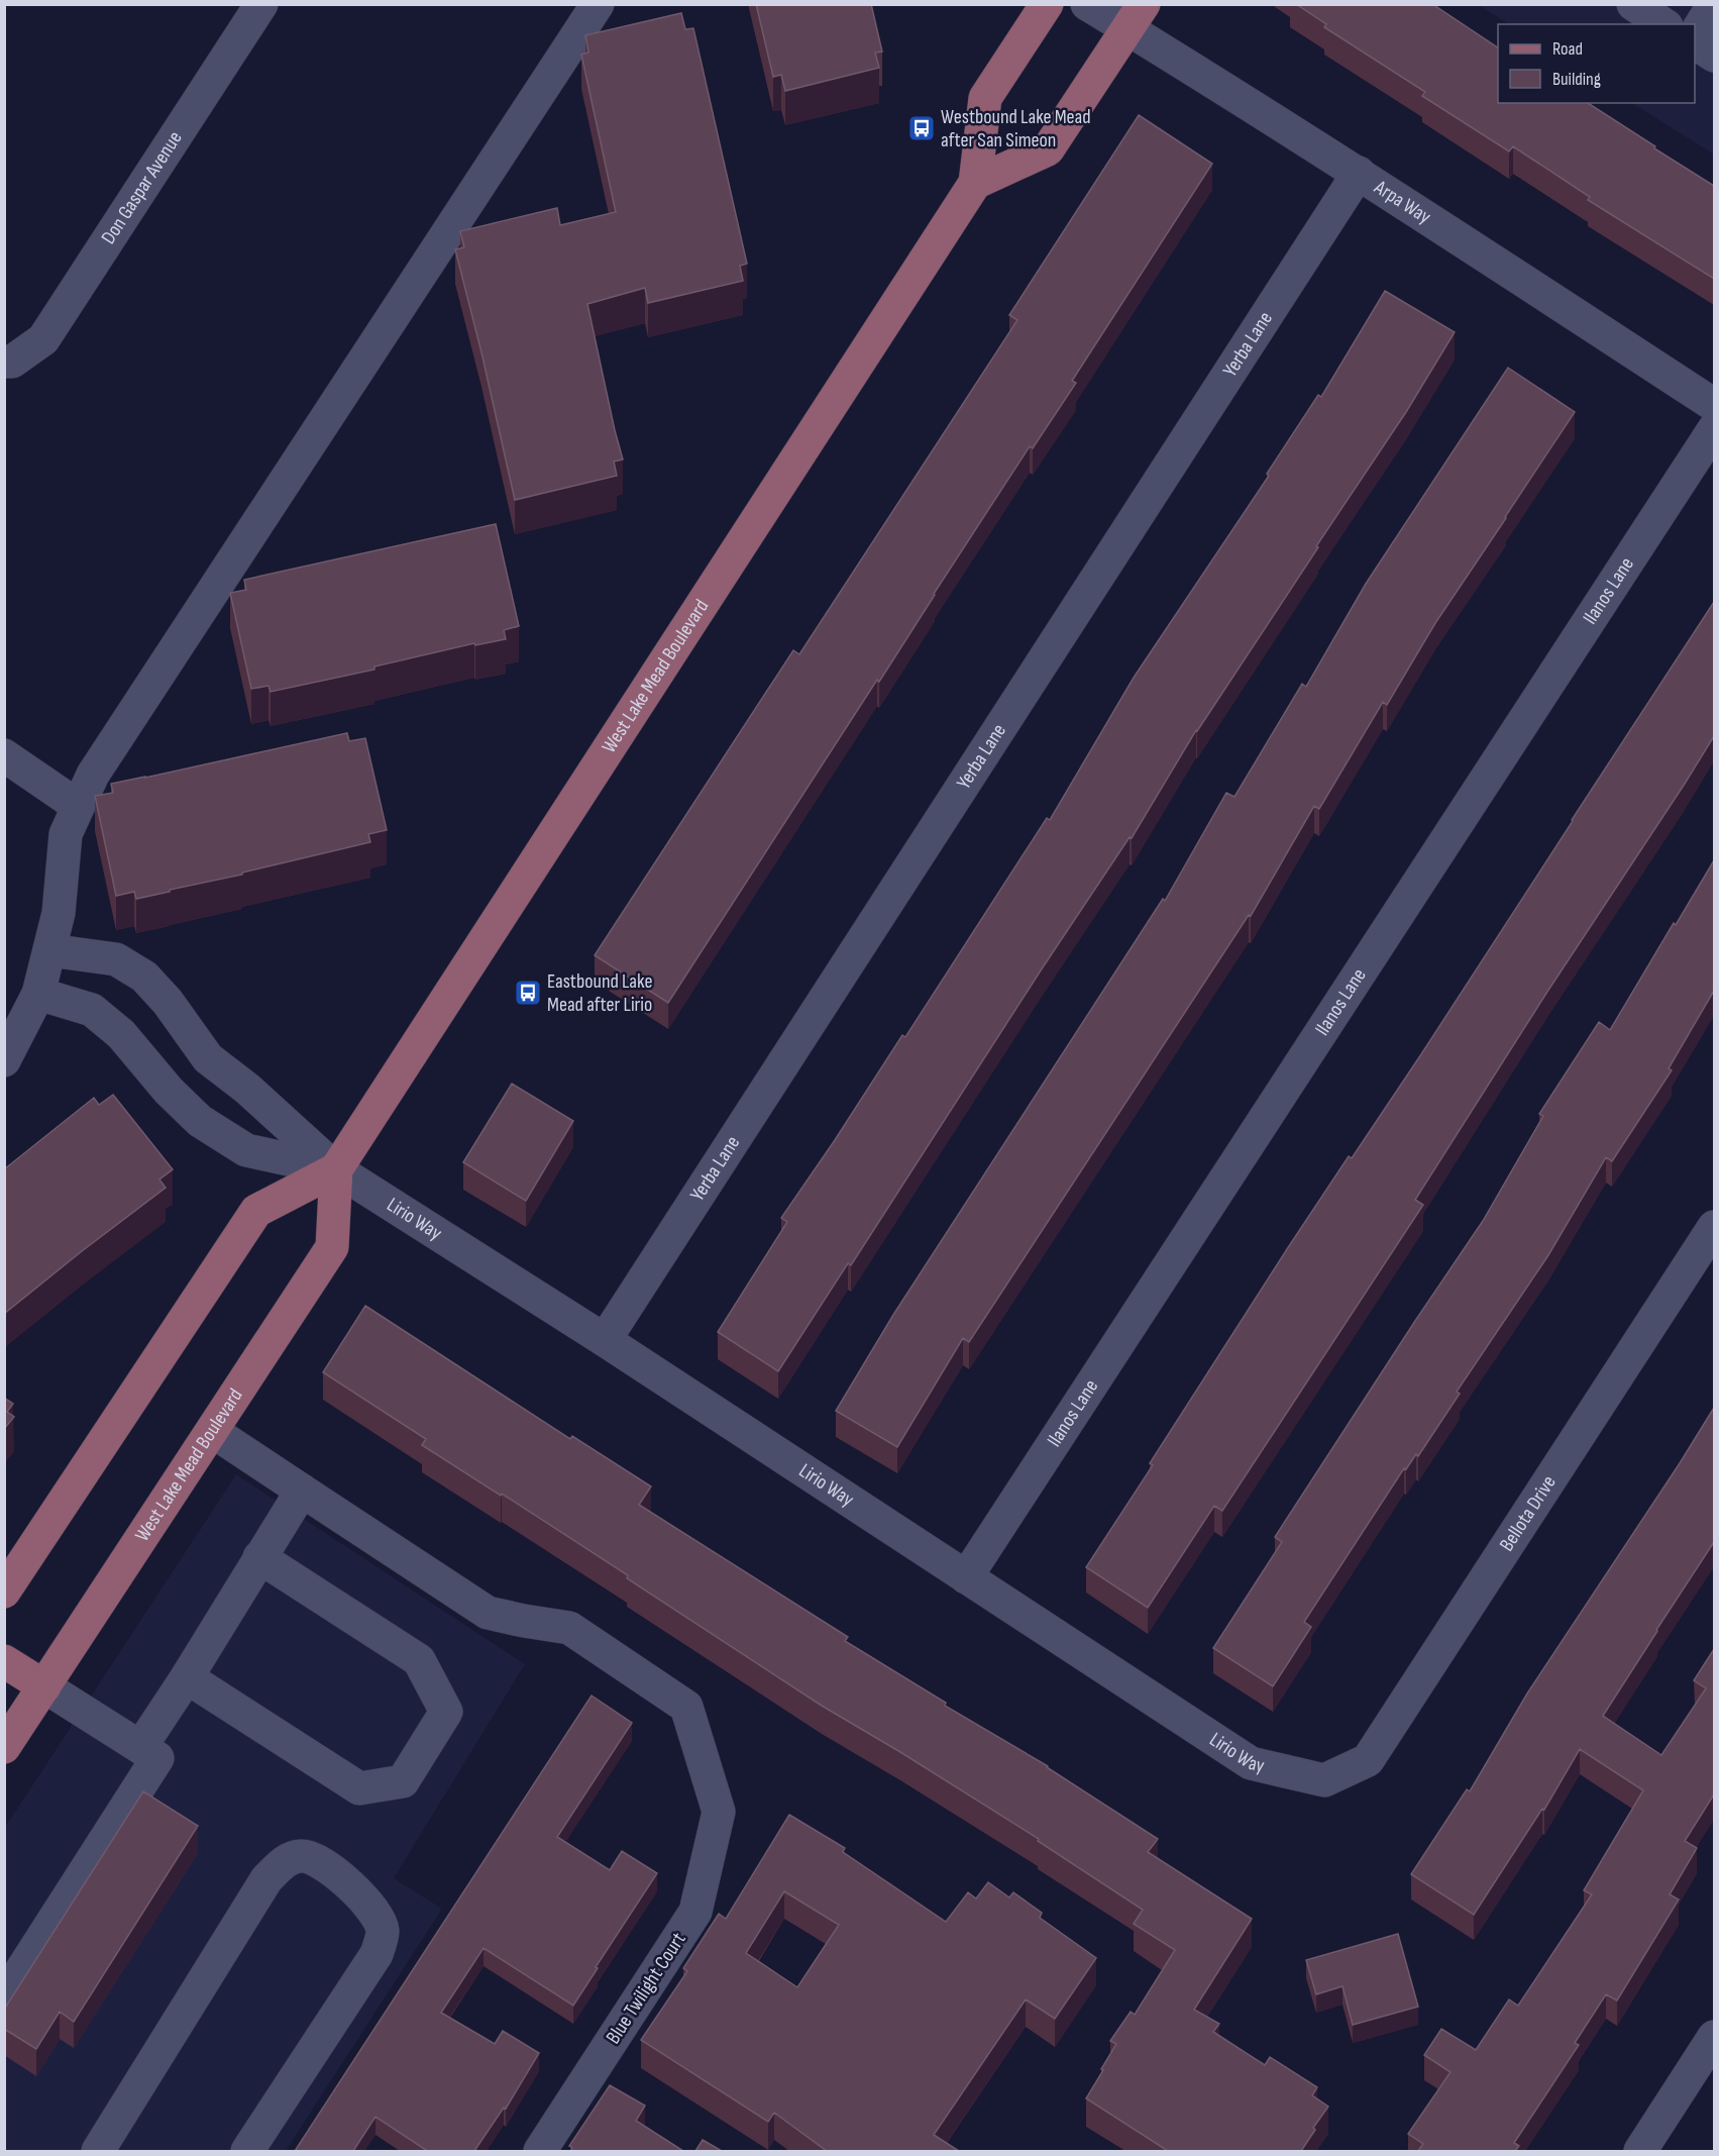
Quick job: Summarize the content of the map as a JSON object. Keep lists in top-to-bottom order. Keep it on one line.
{"streets":{"main road":["West Lake Mead Boulevard"],"street":["Don Gaspar Avenue","Arpa Way","Yerba Lane","Ilanos Lane","Lirio Way","Bellota Drive","Blue Twilight Court"]},"crossings":[["Arpa Way","Yerba Lane"],["Yerba Lane","Lirio Way"],["Ilanos Lane","Lirio Way"],["West Lake Mead Boulevard","Lirio Way"],["Lirio Way","Bellota Drive"]],"places":{"bus stop":["Westbound Lake Mead after San Simeon","Eastbound Lake Mead after Lirio"]},"legend":["Road","Building"]}
